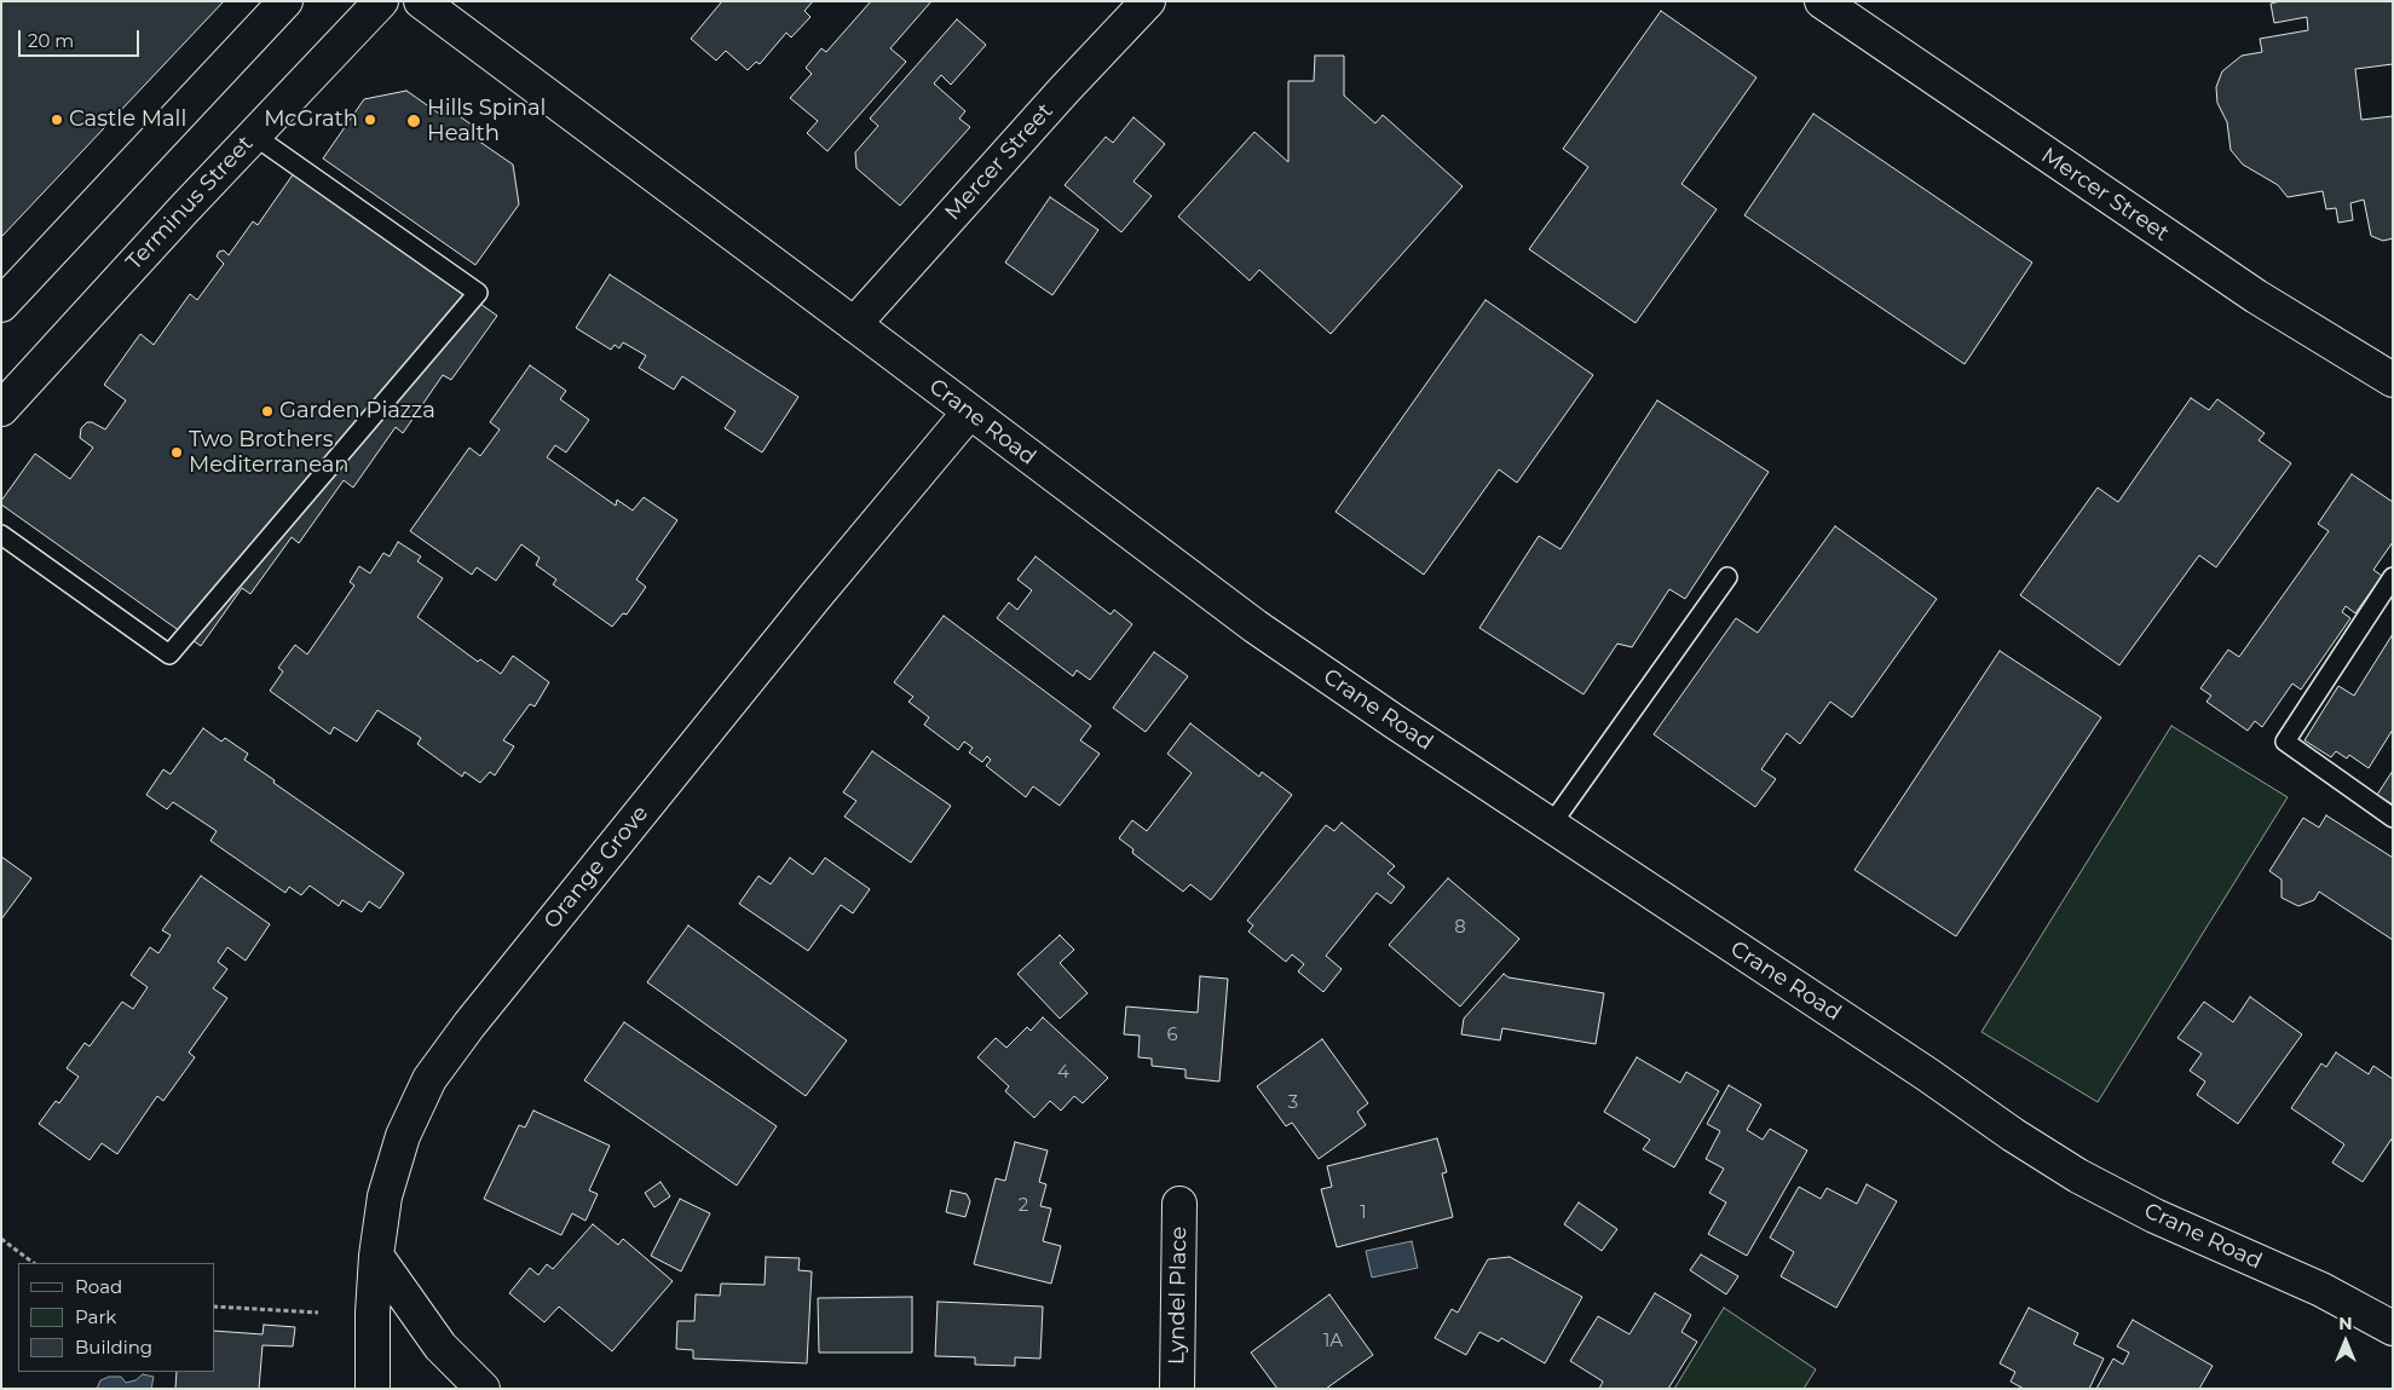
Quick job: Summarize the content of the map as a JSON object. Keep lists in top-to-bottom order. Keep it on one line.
{"streets":{"street":["Mercer Street","Terminus Street","Crane Road","Orange Grove","Lyndel Place"]},"crossings":[["Mercer Street","Crane Road"],["Crane Road","Orange Grove"]],"places":["Castle Mall","McGrath","Hills Spinal Health","Garden Piazza","Two Brothers Mediterranean"],"house_numbers":["8","6","4","3","2","1","1A"],"legend":["Road","Park","Building"],"scale_bar":"20 m","north":"top"}
